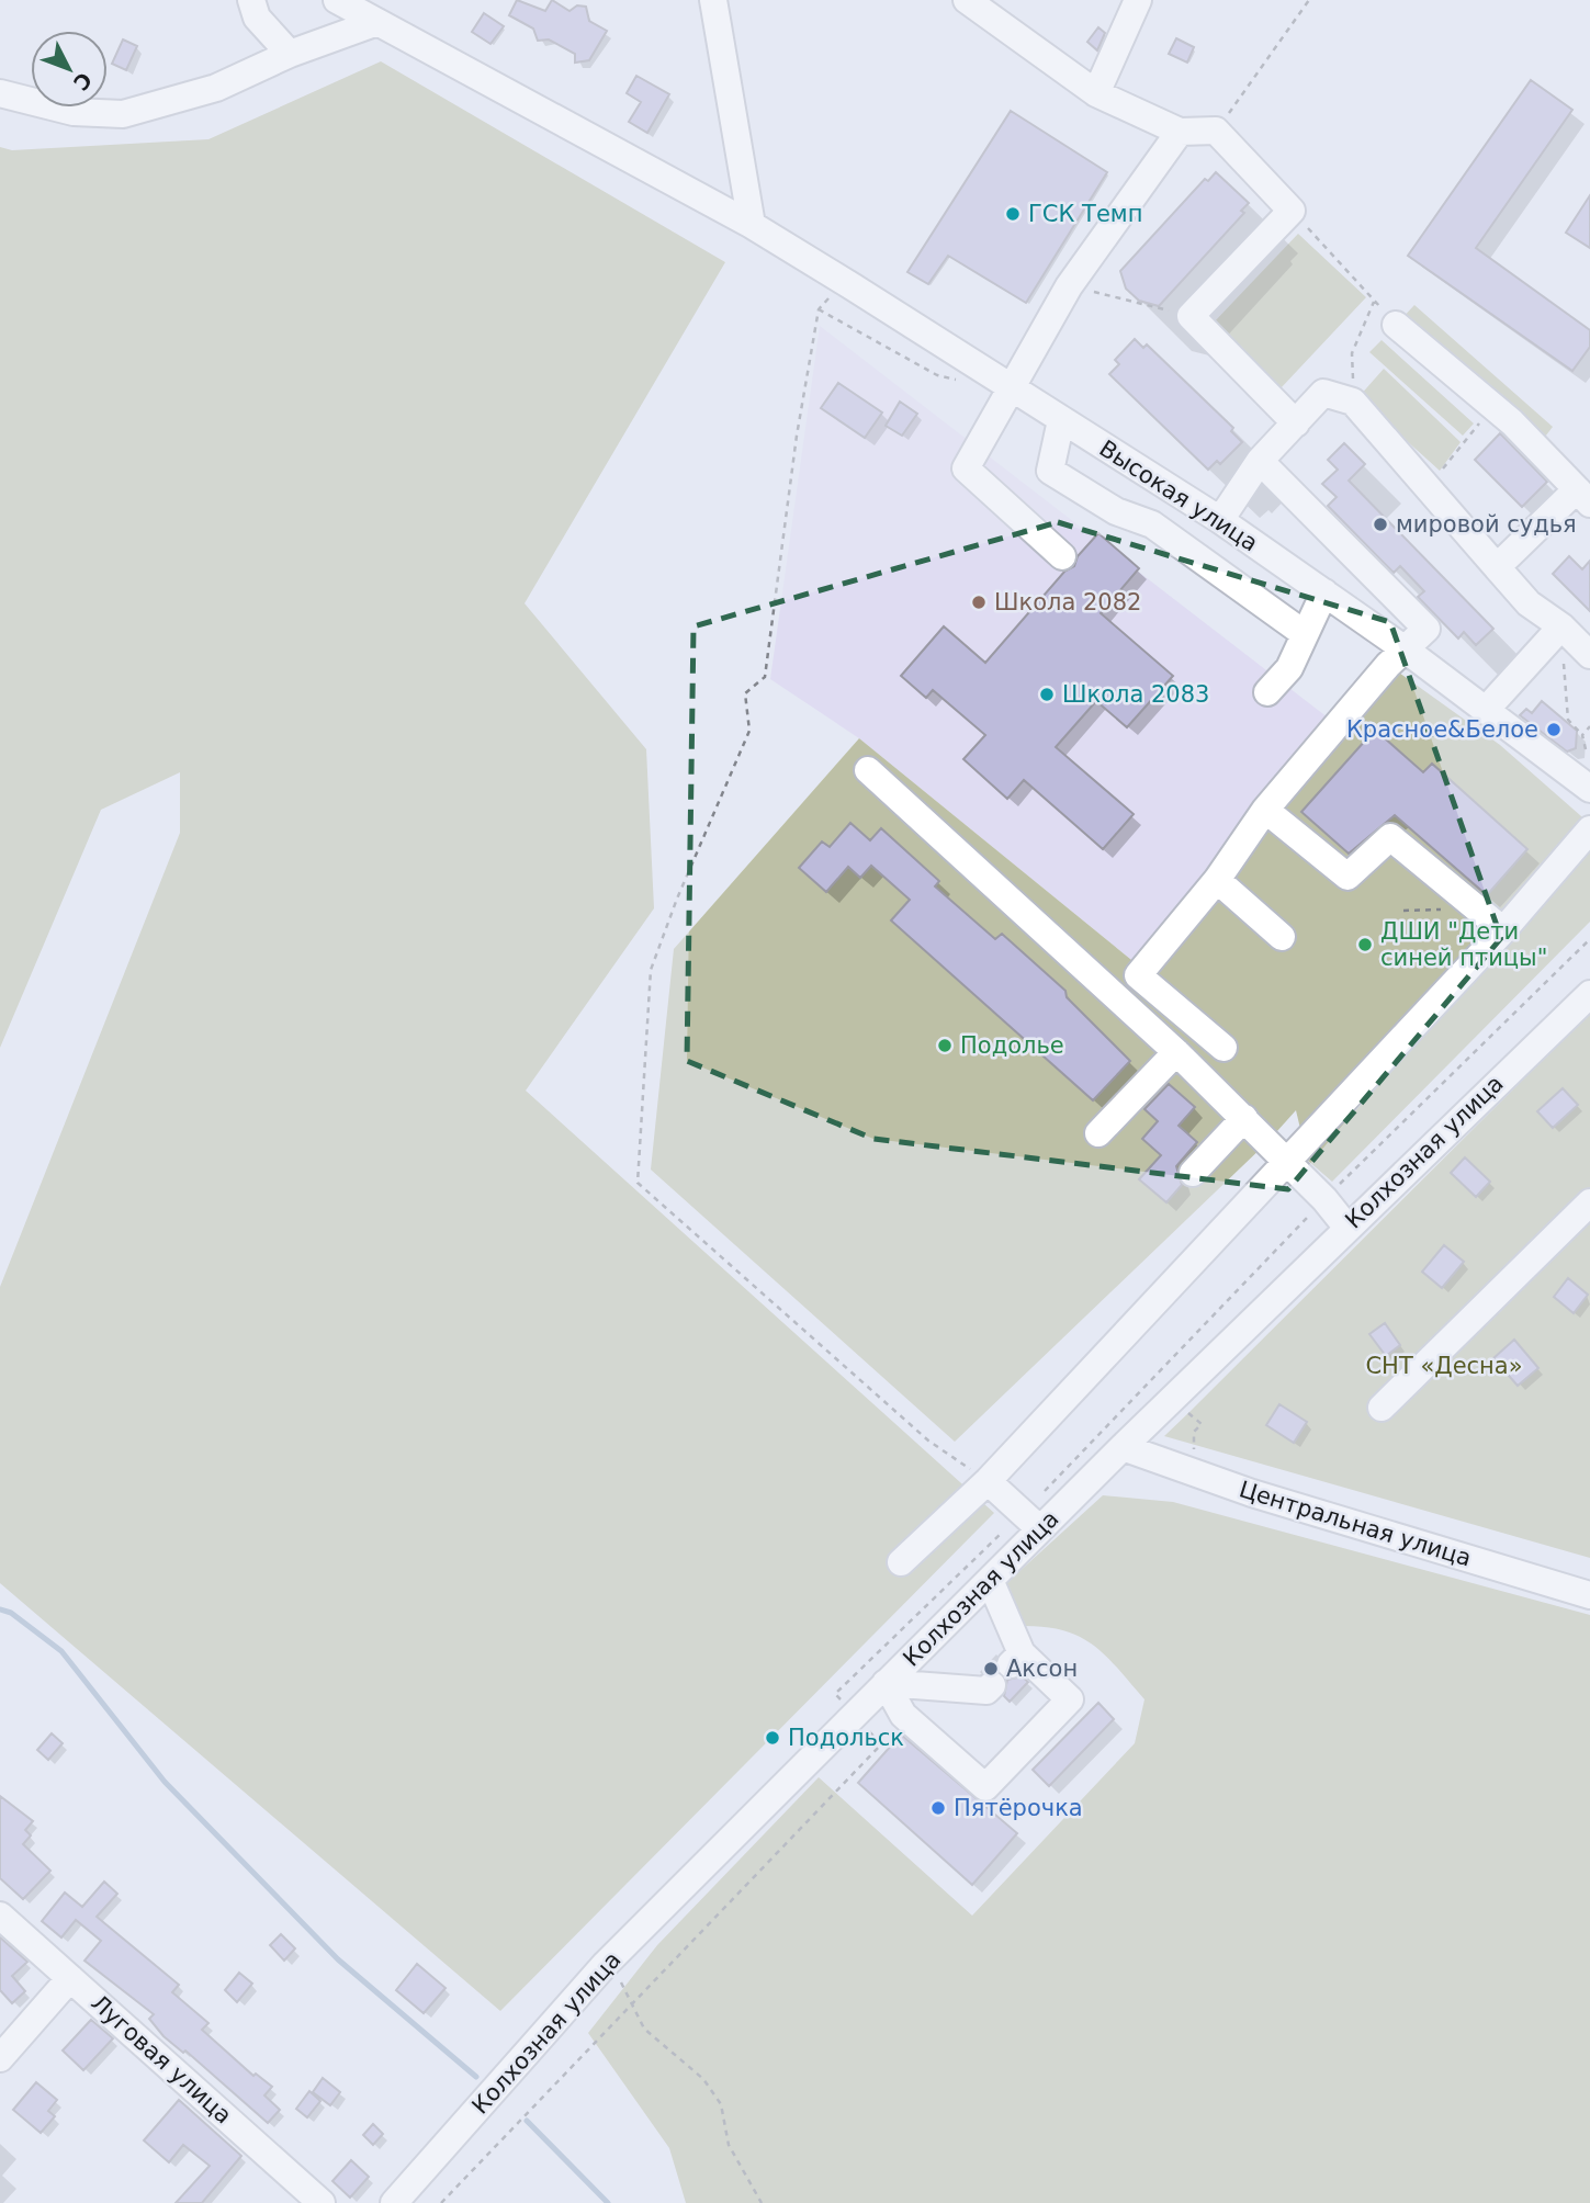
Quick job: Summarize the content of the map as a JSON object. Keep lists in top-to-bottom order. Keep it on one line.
{"streets":{"street":["Высокая улица","Колхозная улица","Центральная улица","Луговая улица"]},"crossings":[["Колхозная улица","Центральная улица"]],"parks":["СНТ «Десна»"],"places":["ГСК Темп","мировой судья","Школа 2082","Школа 2083","Красное&Белое","ДШИ \"Дети синей птицы\"","Подолье","Аксон","Подольск","Пятёрочка"],"north":"bottom right"}
